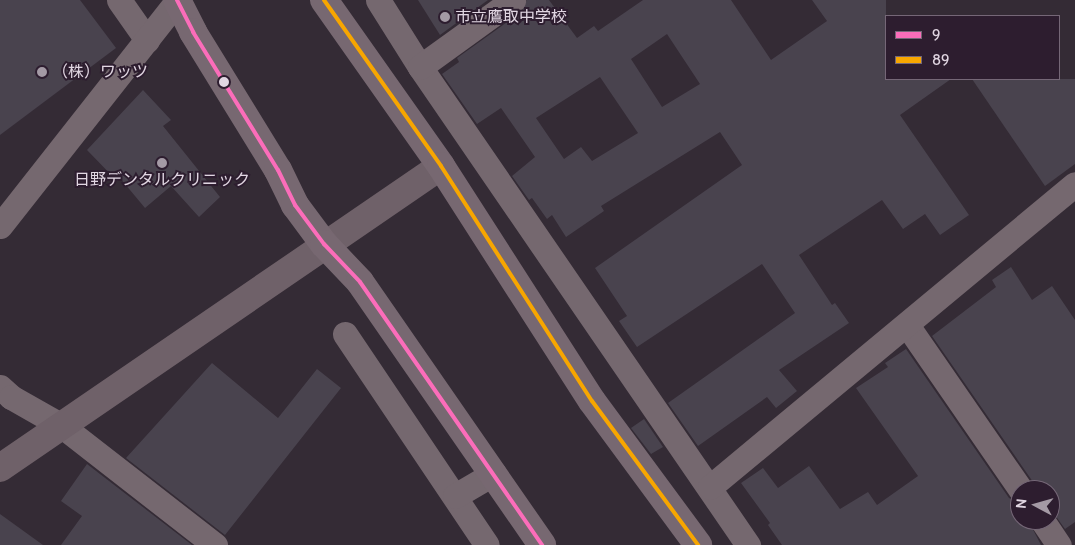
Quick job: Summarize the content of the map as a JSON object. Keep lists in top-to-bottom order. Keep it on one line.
{"places":["市立鷹取中学校","（株）ワッツ","日野デンタルクリニック"],"lines":["transit line 9","transit line 89"],"legend":["9","89"],"north":"left"}
